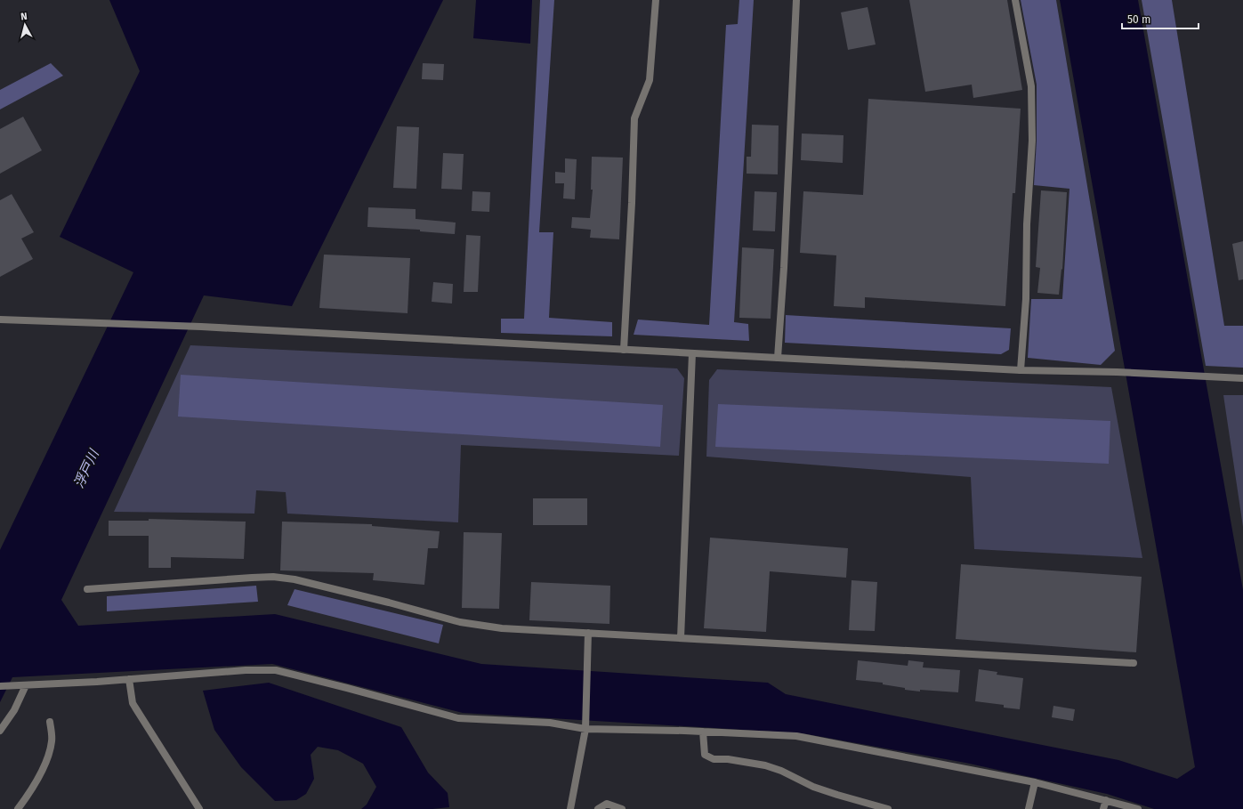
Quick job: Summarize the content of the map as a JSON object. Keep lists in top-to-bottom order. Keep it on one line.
{"water":["浮戸川"],"scale_bar":"50 m","north":"top"}
